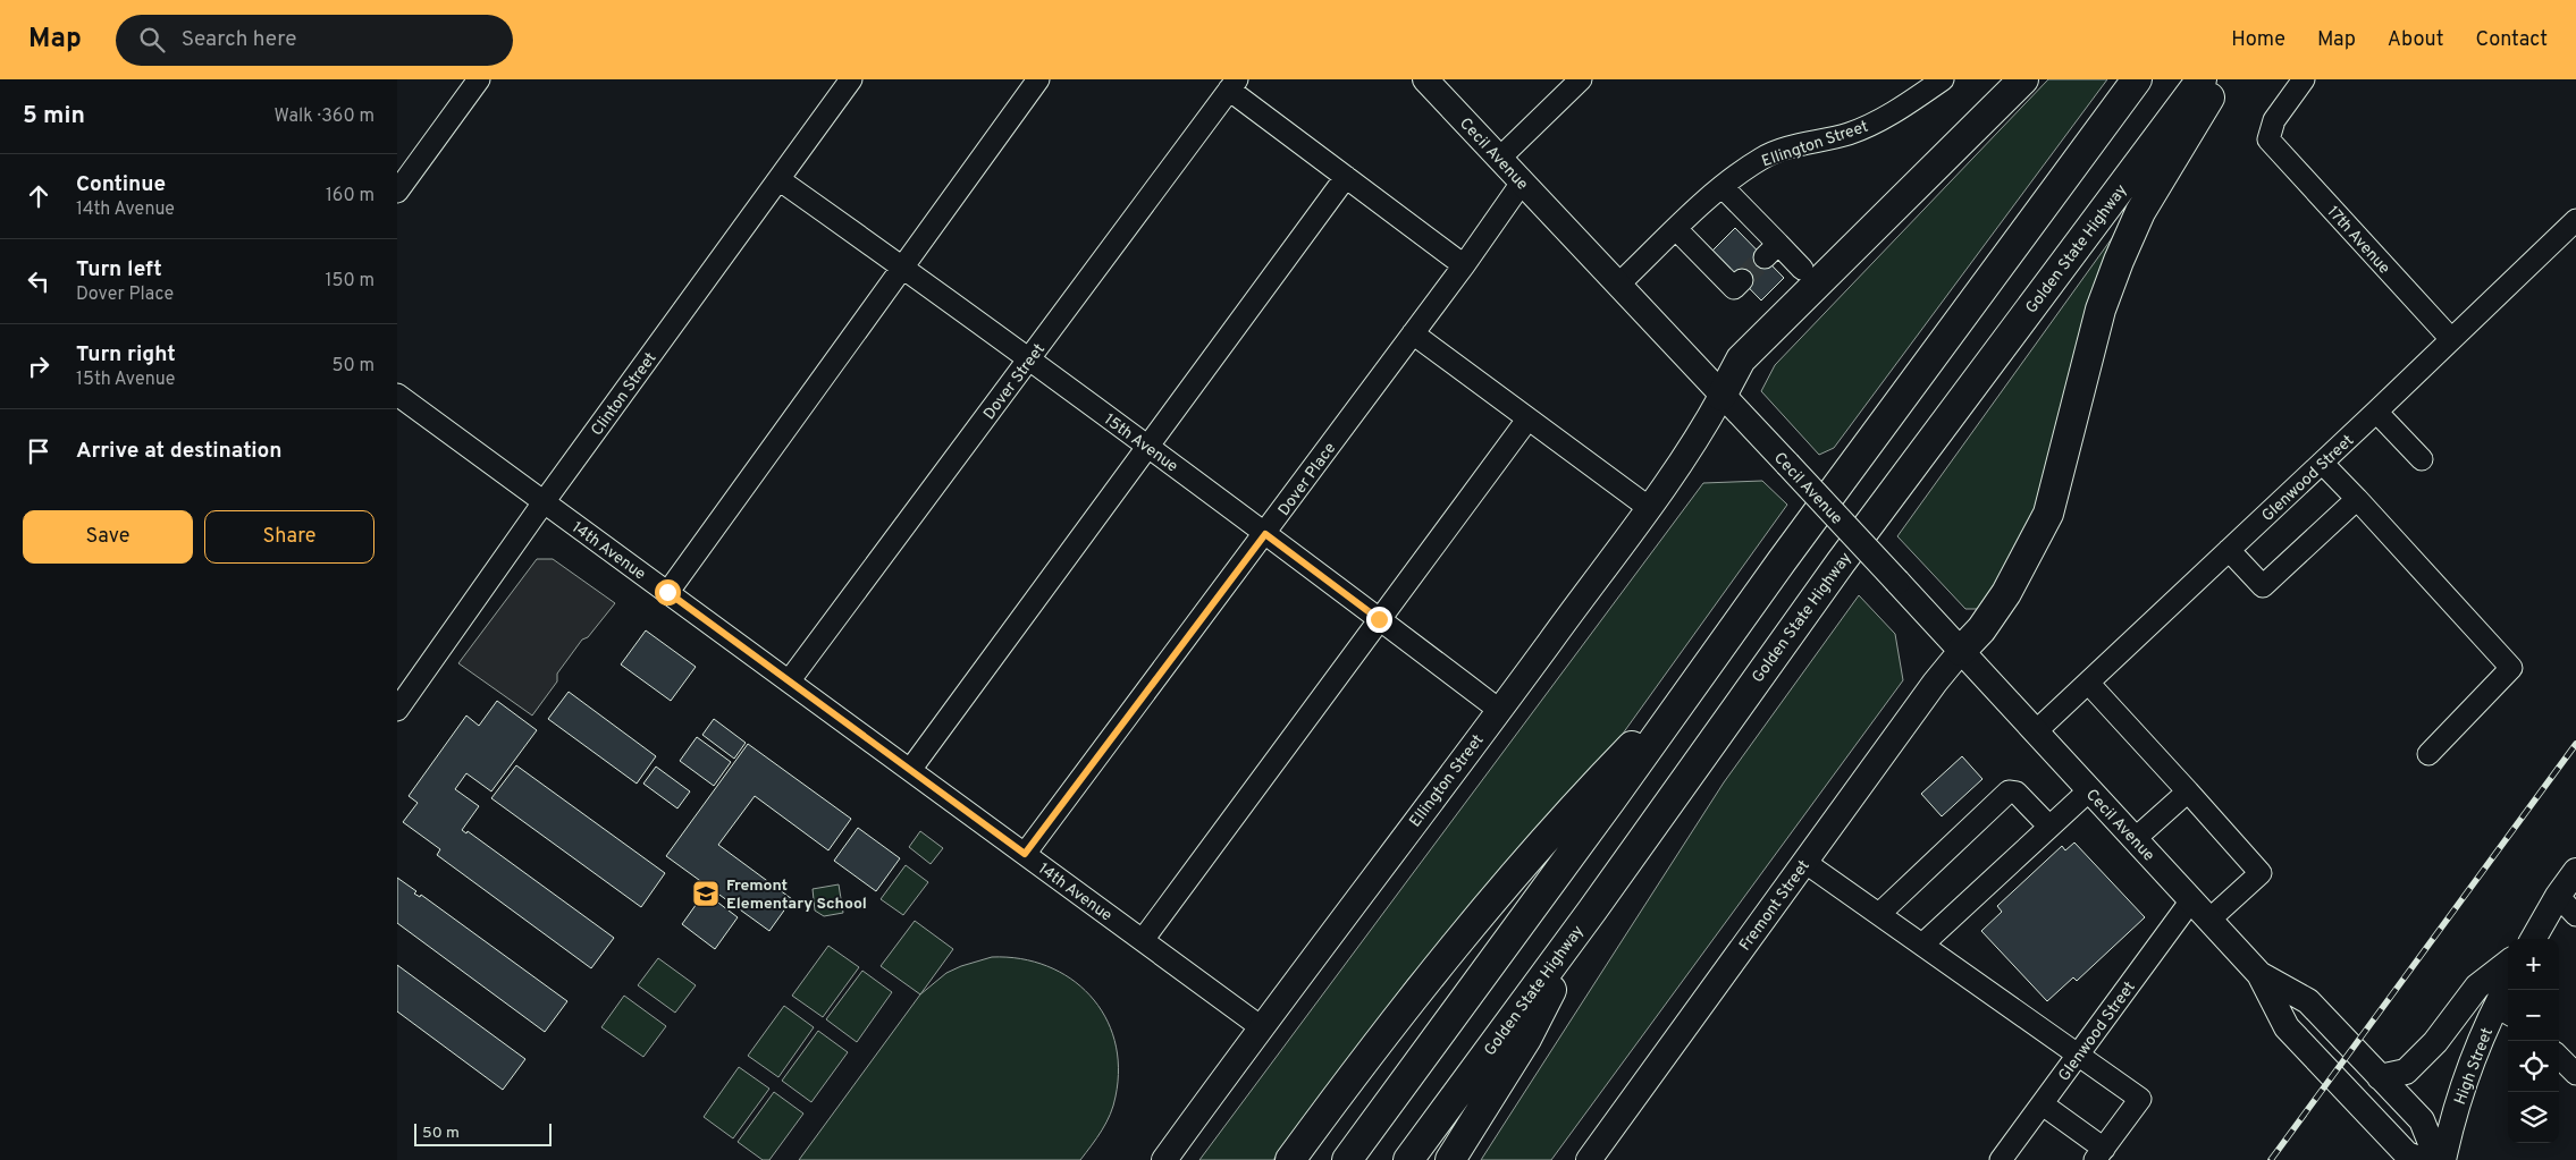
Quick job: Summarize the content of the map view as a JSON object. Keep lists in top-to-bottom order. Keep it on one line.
{"streets":{"highway":["Golden State Highway"],"main road":["Ellington Street","Cecil Avenue","Fremont Street","High Street"],"street":["17th Avenue","Dover Street","Clinton Street","15th Avenue","Glenwood Street","Dover Place","14th Avenue"]},"crossings":[["Ellington Street","Cecil Avenue"],["Ellington Street","15th Avenue"],["Ellington Street","14th Avenue"],["Cecil Avenue","Glenwood Street"],["Cecil Avenue","Dover Place"],["Cecil Avenue","Fremont Street"],["17th Avenue","Glenwood Street"],["Dover Street","15th Avenue"],["Dover Street","14th Avenue"],["Clinton Street","15th Avenue"],["Clinton Street","14th Avenue"],["15th Avenue","Dover Place"],["Dover Place","14th Avenue"]],"places":{"school or university":["Fremont Elementary School"]},"scale_bar":"50 m","page":{"header":"Map","search":"Search here","nav":["Home","Map","About","Contact"],"heading":["5 min","Walk · 360 m"],"list":[["Continue","14th Avenue","160 m"],["Turn left","Dover Place","150 m"],["Turn right","15th Avenue","50 m"],"Arrive at destination"],"buttons":["Save","Share"],"map_buttons":["+","−"],"scale":"50 m"}}
